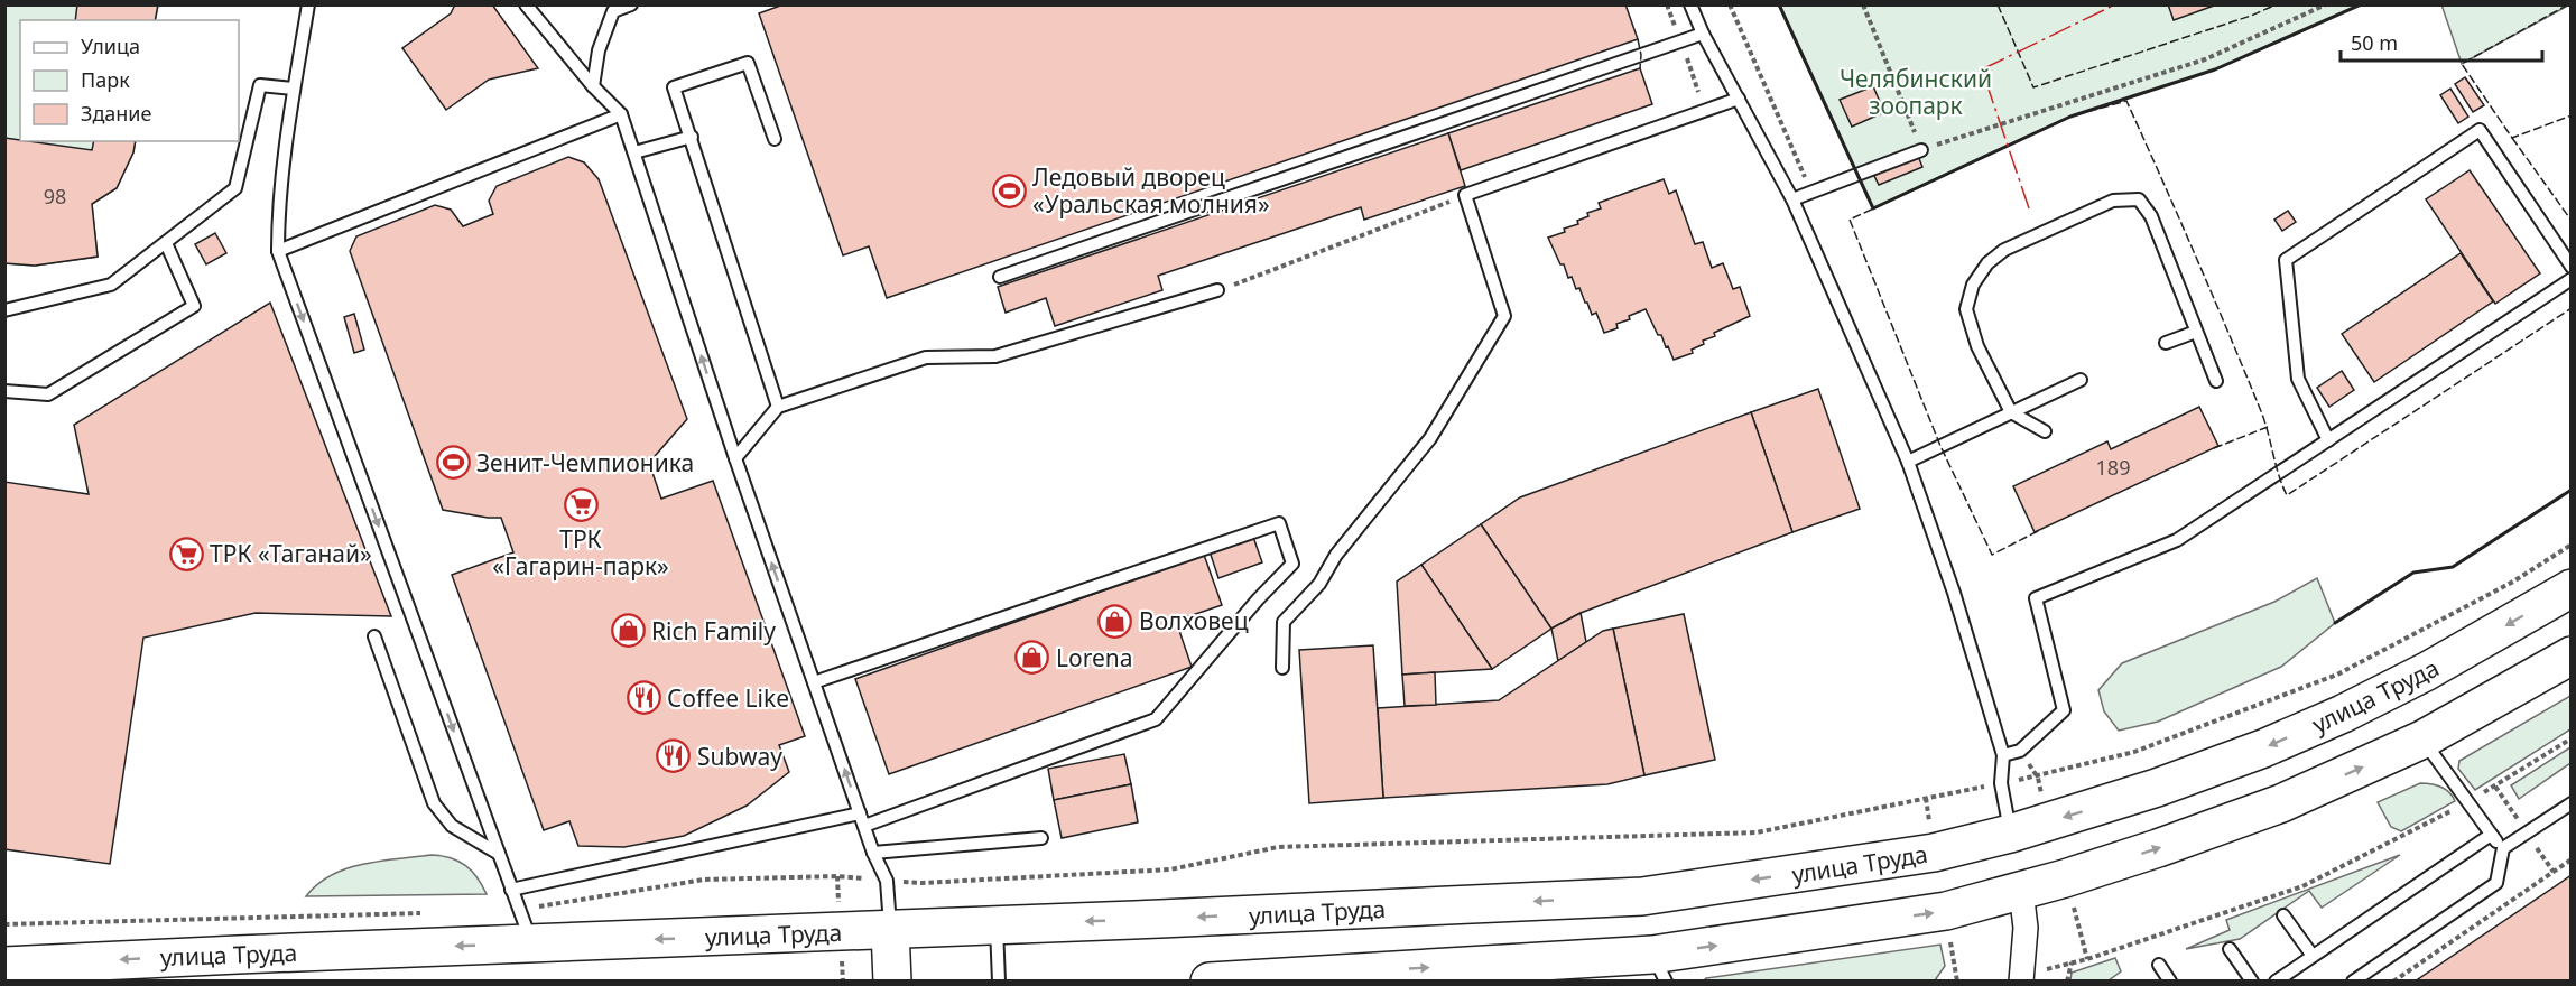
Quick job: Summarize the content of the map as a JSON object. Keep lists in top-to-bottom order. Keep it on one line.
{"streets":{"main road":["улица Труда"]},"parks":["Челябинский зоопарк"],"places":{"sports":["Ледовый дворец «Уральская молния»","Зенит-Чемпионика"],"supermarket":["ТРК «Гагарин-парк»","ТРК «Таганай»"],"shop":["Волховец","Rich Family","Lorena"],"restaurant":["Coffee Like","Subway"]},"house_numbers":["98","189"],"legend":["Улица","Парк","Здание"],"scale_bar":"50 m"}
